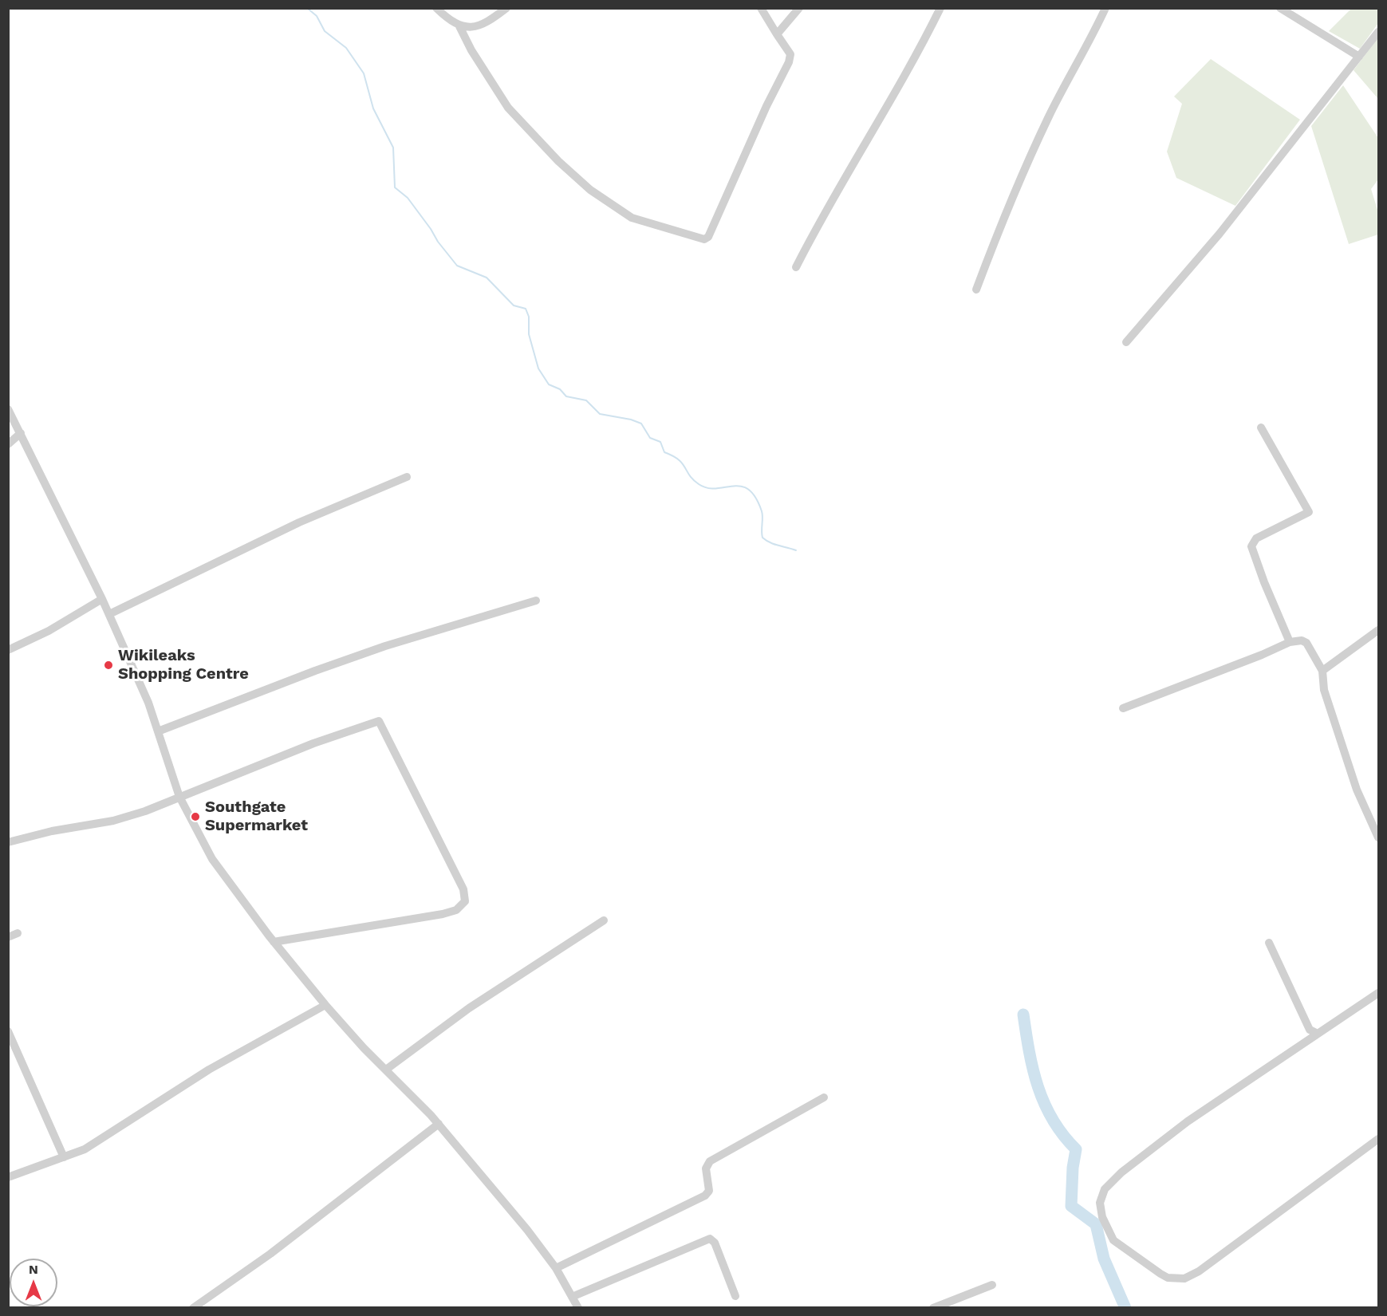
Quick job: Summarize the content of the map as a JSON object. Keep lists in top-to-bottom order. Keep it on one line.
{"places":["Wikileaks Shopping Centre","Southgate Supermarket"],"north":"top"}
